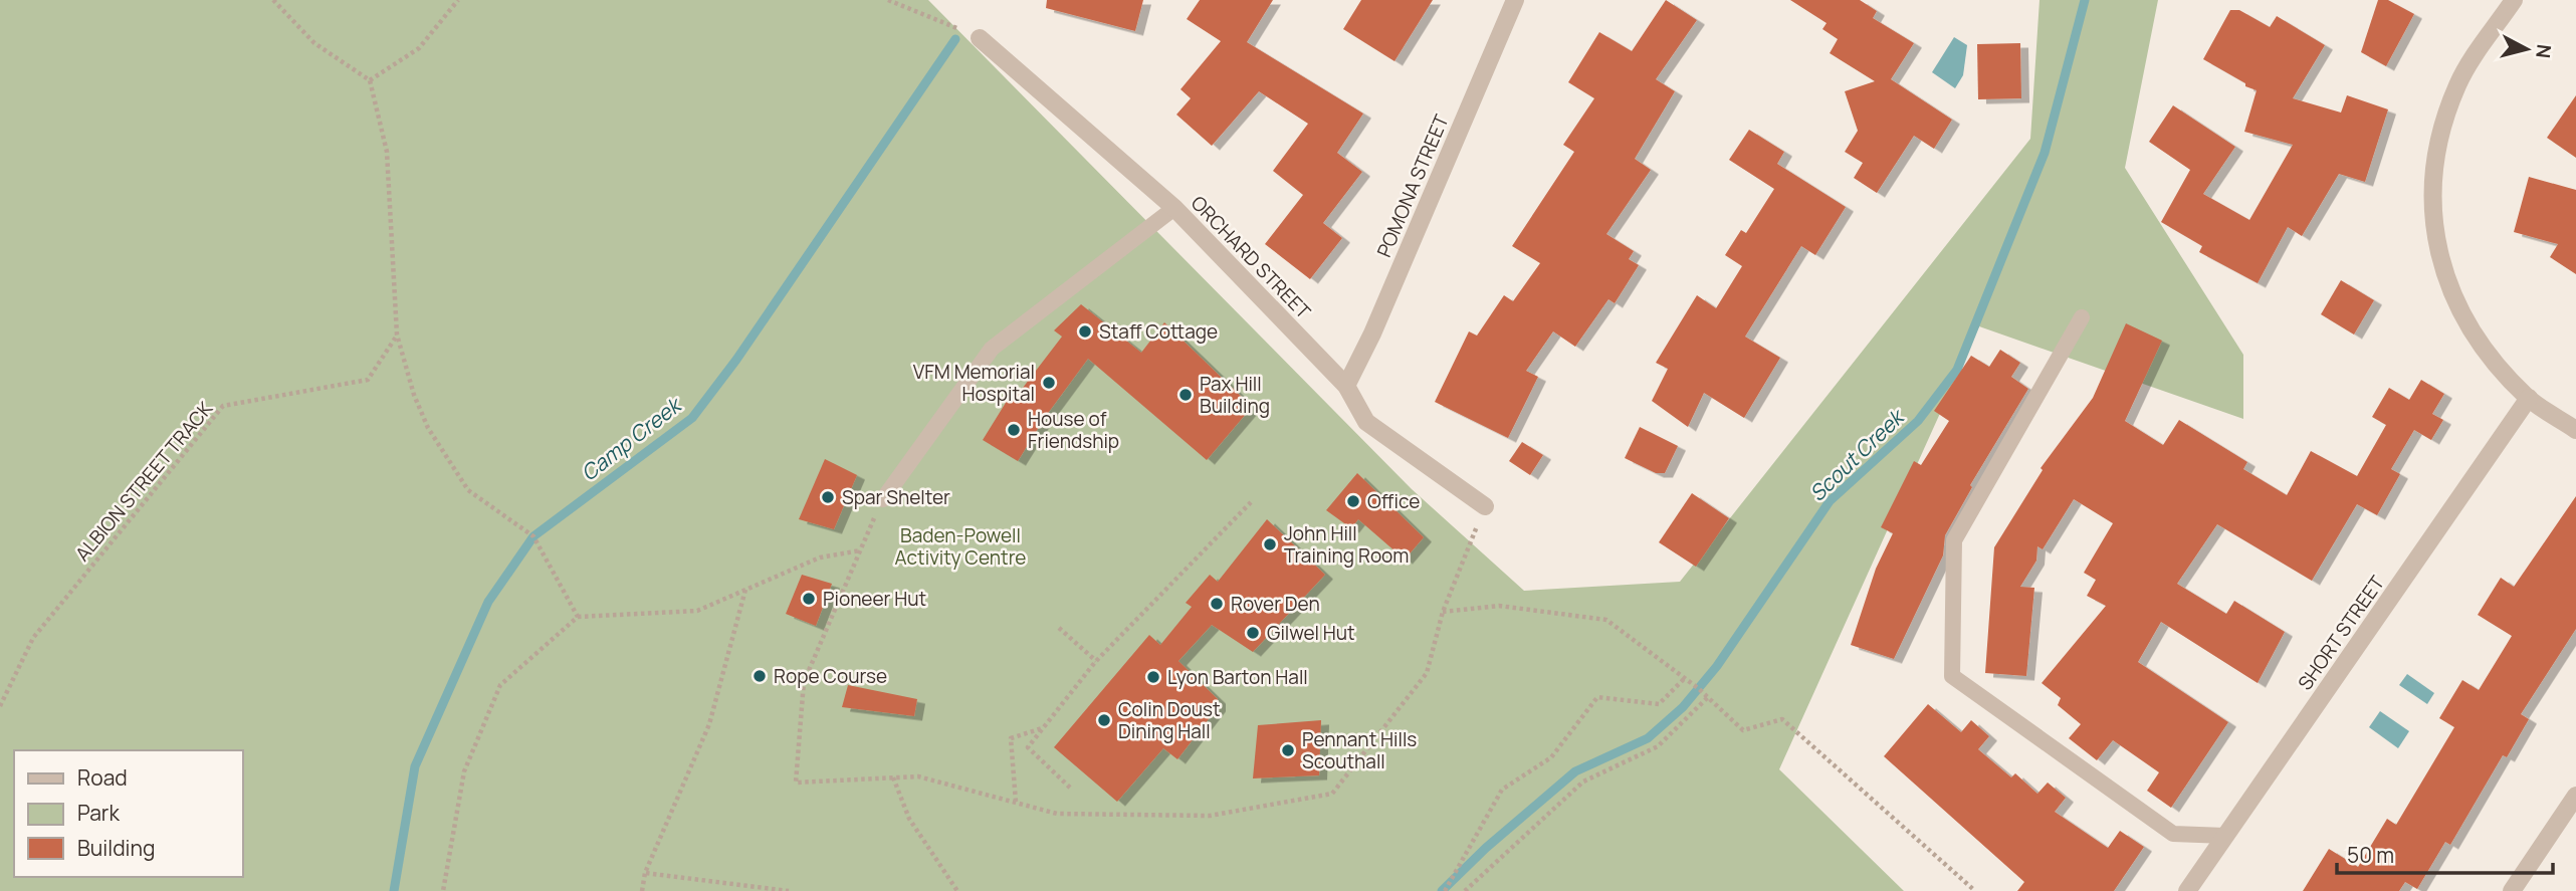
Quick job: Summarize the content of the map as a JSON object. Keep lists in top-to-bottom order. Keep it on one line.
{"streets":{"street":["POMONA STREET","ORCHARD STREET","SHORT STREET"],"path":["ALBION STREET TRACK"]},"crossings":[["POMONA STREET","ORCHARD STREET"]],"water":["Camp Creek","Scout Creek"],"parks":["Baden-Powell Activity Centre"],"places":["Staff Cottage","VFM Memorial Hospital","Pax Hill Building","House of Friendship","Spar Shelter","Office","John Hill Training Room","Pioneer Hut","Rover Den","Gilwel Hut","Rope Course","Lyon Barton Hall","Colin Doust Dining Hall","Pennant Hills Scouthall"],"legend":["Road","Park","Building"],"scale_bar":"50 m","north":"right"}
